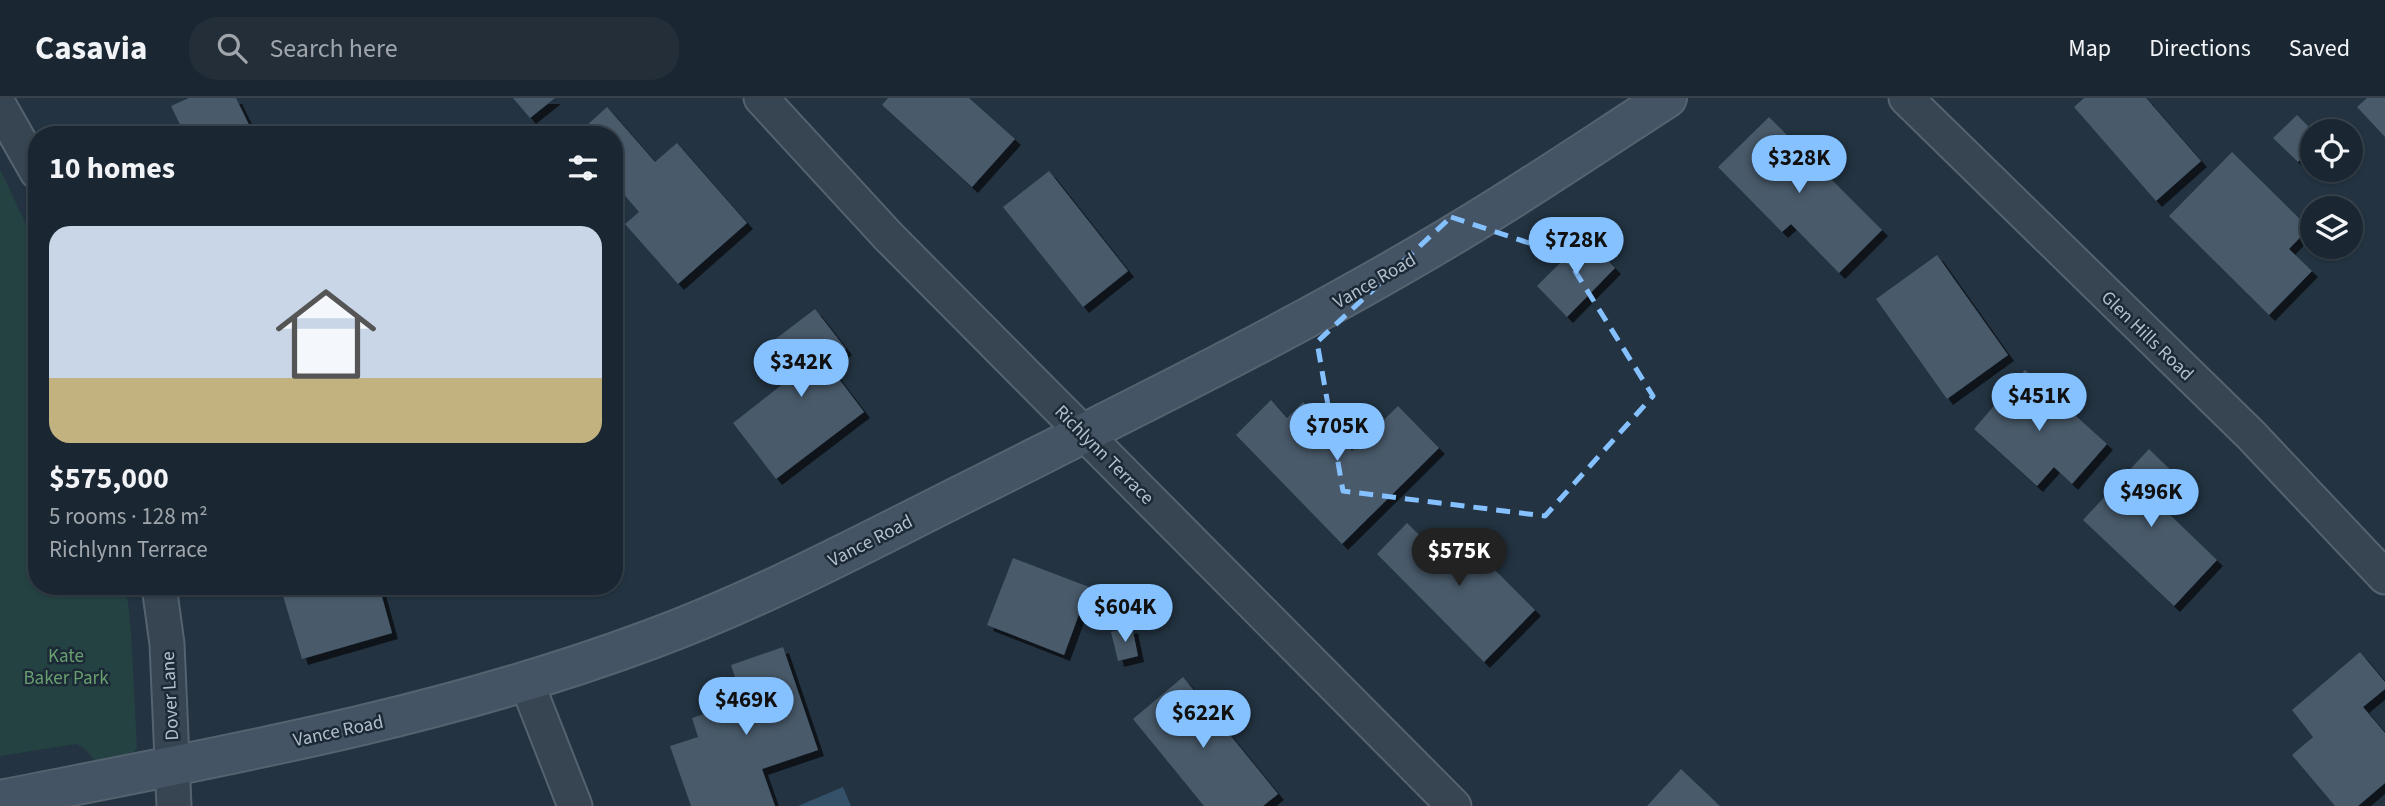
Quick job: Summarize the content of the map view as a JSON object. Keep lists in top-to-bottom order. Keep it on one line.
{"streets":{"street":["Vance Road","Glen Hills Road","Richlynn Terrace","Dover Lane"]},"crossings":[["Vance Road","Richlynn Terrace"],["Vance Road","Dover Lane"]],"parks":["Kate Baker Park"],"page":{"header":"Casavia","search":"Search here","nav":["Map","Directions","Saved"],"heading":"10 homes","price":["$328K","$728K","$342K","$451K","$705K","$496K","$575K","$604K","$469K","$622K"],"list":[{"name":"$575,000","note":"5 rooms · 128 m² · Richlynn Terrace"}]}}
